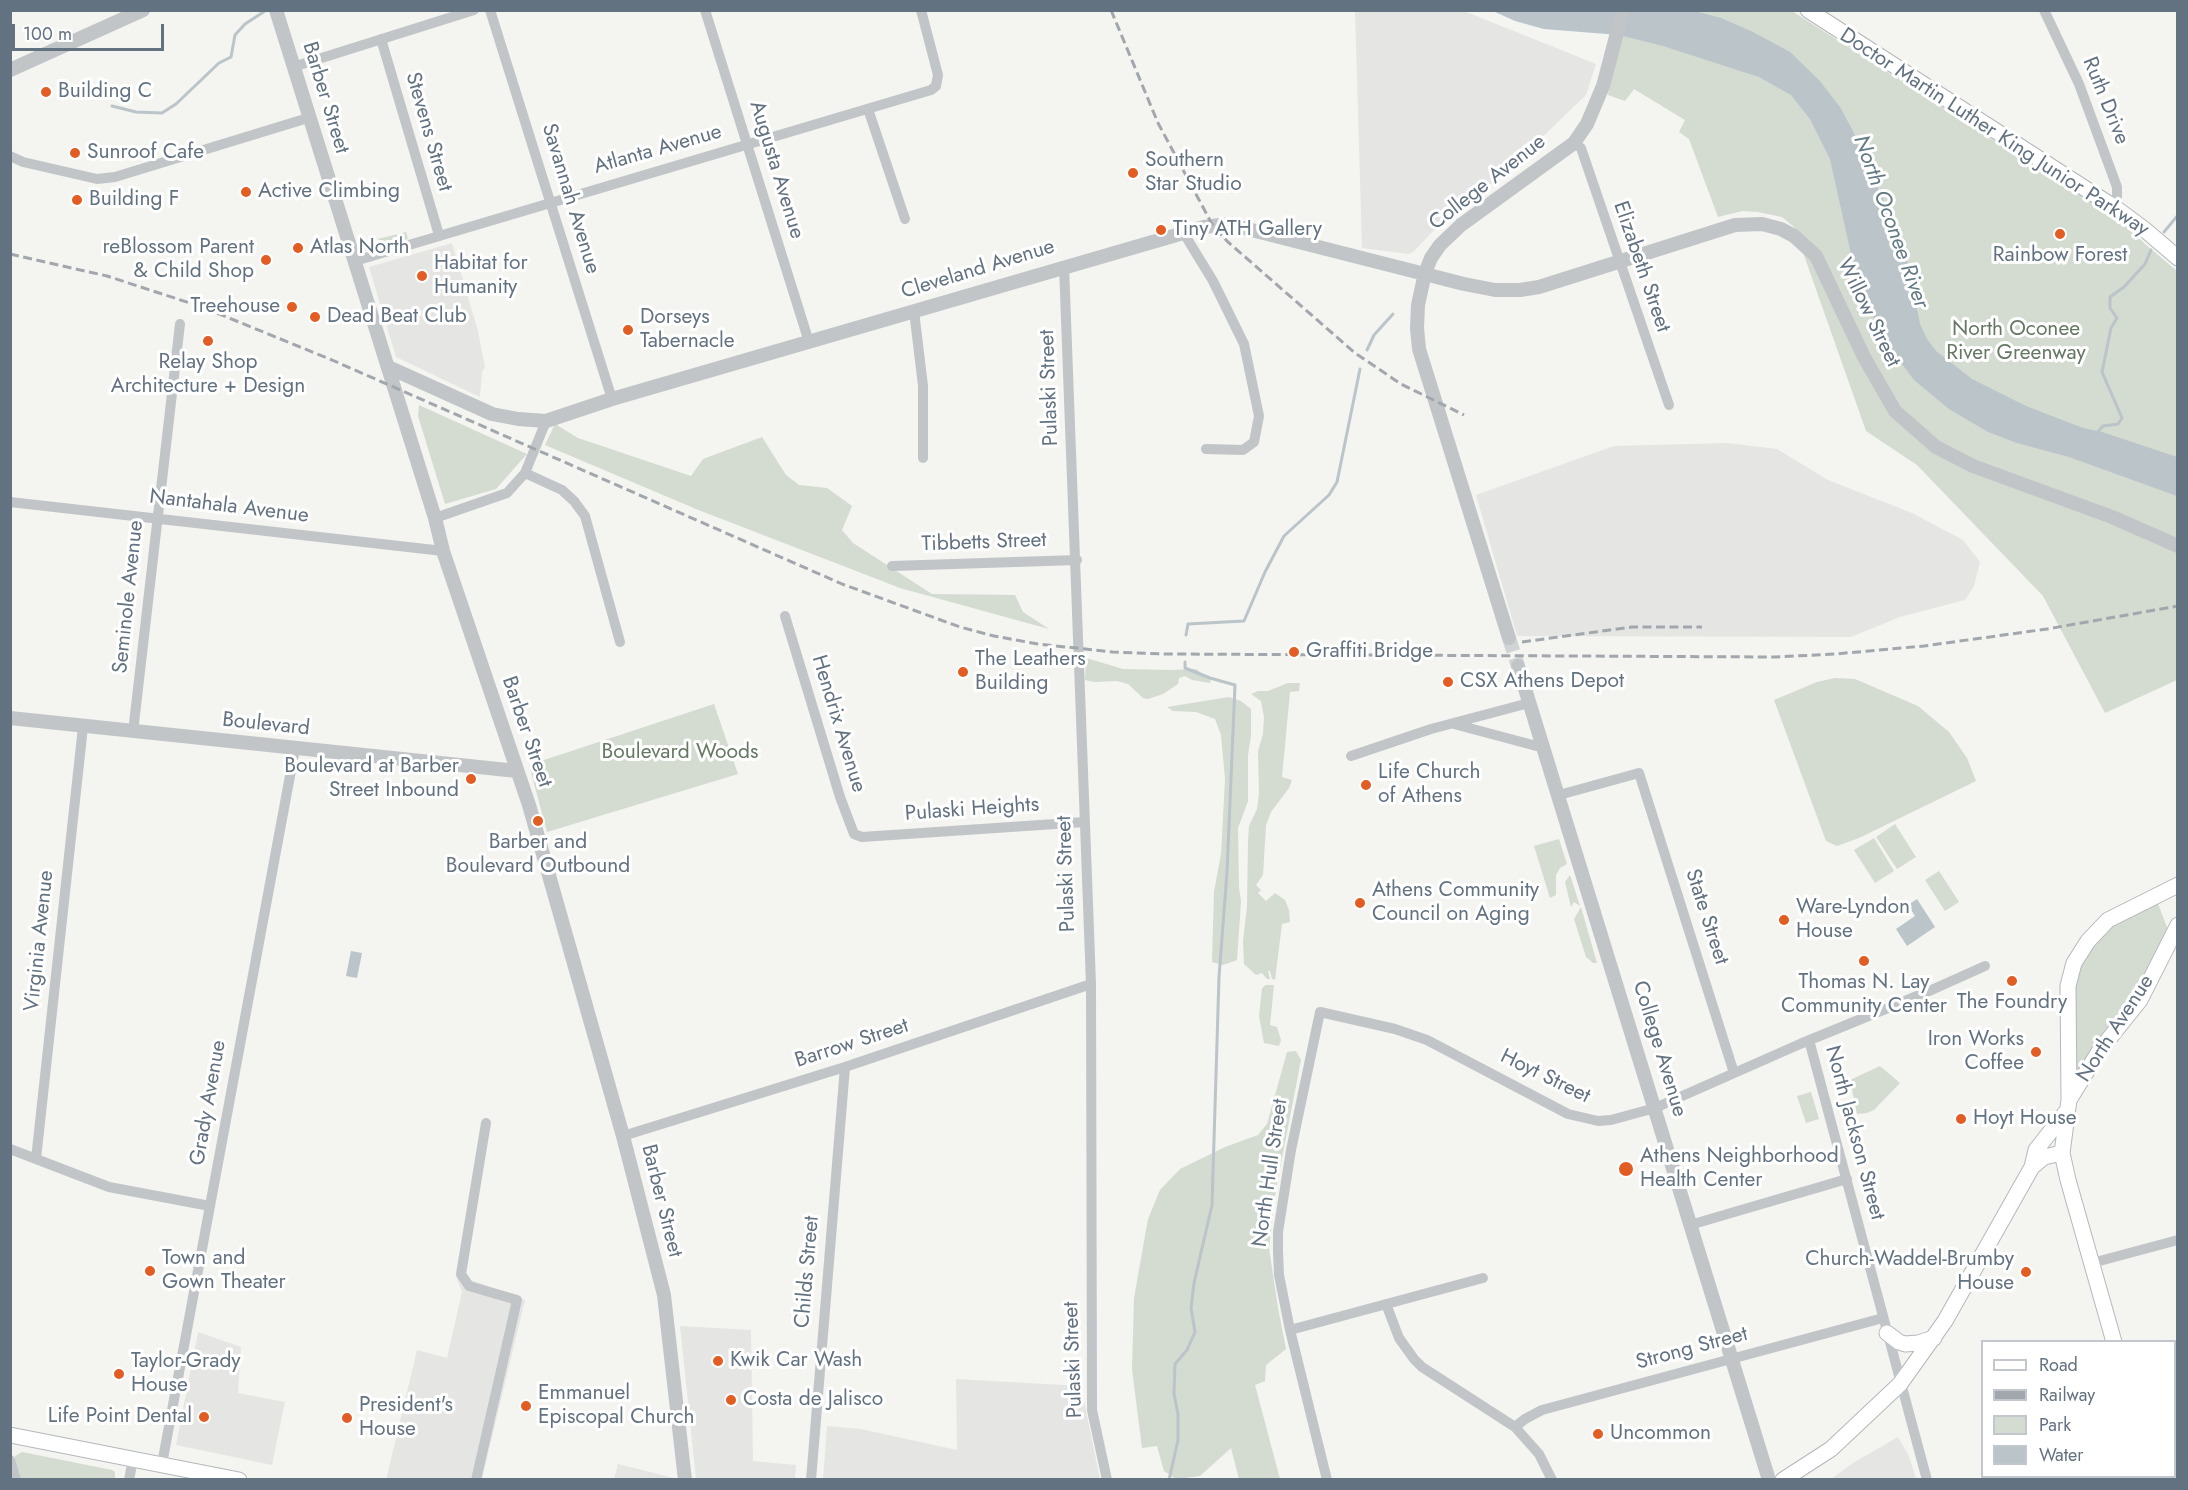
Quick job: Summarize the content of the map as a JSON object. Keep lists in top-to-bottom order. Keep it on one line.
{"streets":{"main road":["Doctor Martin Luther King Junior Parkway","North Avenue"],"street":["Barber Street","Ruth Drive","Stevens Street","Atlanta Avenue","Augusta Avenue","College Avenue","Savannah Avenue","Elizabeth Street","Cleveland Avenue","Willow Street","Pulaski Street","Nantahala Avenue","Tibbetts Street","Seminole Avenue","Hendrix Avenue","Boulevard","Pulaski Heights","State Street","Virginia Avenue","Barrow Street","Hoyt Street","Grady Avenue","North Jackson Street","North Hull Street","Childs Street","Strong Street"]},"crossings":[["Barber Street","Atlanta Avenue"],["Barber Street","Cleveland Avenue"],["Barber Street","Nantahala Avenue"],["Barber Street","Boulevard"],["Barber Street","Barrow Street"],["Ruth Drive","Doctor Martin Luther King Junior Parkway"],["Stevens Street","Atlanta Avenue"],["Atlanta Avenue","Augusta Avenue"],["Atlanta Avenue","Savannah Avenue"],["Augusta Avenue","Cleveland Avenue"],["College Avenue","Elizabeth Street"],["College Avenue","Cleveland Avenue"],["College Avenue","Willow Street"],["College Avenue","State Street"],["College Avenue","Hoyt Street"],["College Avenue","Strong Street"],["Savannah Avenue","Cleveland Avenue"],["Elizabeth Street","Willow Street"],["Cleveland Avenue","Willow Street"],["Cleveland Avenue","Pulaski Street"],["Pulaski Street","Tibbetts Street"],["Pulaski Street","Pulaski Heights"],["Pulaski Street","Barrow Street"],["Nantahala Avenue","Seminole Avenue"],["Seminole Avenue","Boulevard"],["Hendrix Avenue","Pulaski Heights"],["Boulevard","Virginia Avenue"],["Boulevard","Grady Avenue"],["State Street","Hoyt Street"],["Barrow Street","Childs Street"],["Hoyt Street","North Jackson Street"],["Hoyt Street","North Hull Street"],["North Jackson Street","Strong Street"]],"water":["North Oconee River"],"parks":["North Oconee River Greenway","Boulevard Woods"],"places":["Building C","Sunroof Cafe","Southern Star Studio","Active Climbing","Building F","Tiny ATH Gallery","Rainbow Forest","Atlas North","reBlossom Parent & Child Shop","Habitat for Humanity","Treehouse","Dead Beat Club","Dorseys Tabernacle","Relay Shop Architecture + Design","Graffiti Bridge","The Leathers Building","CSX Athens Depot","Boulevard at Barber Street Inbound","Life Church of Athens","Barber and Boulevard Outbound","Athens Community Council on Aging","Ware-Lyndon House","Thomas N. Lay Community Center","The Foundry","Iron Works Coffee","Hoyt House","Athens Neighborhood Health Center","Town and Gown Theater","Church-Waddel-Brumby House","Kwik Car Wash","Taylor-Grady House","Costa de Jalisco","Emmanuel Episcopal Church","Life Point Dental","President's House","Uncommon"],"legend":["Road","Railway","Park","Water"],"scale_bar":"100 m"}
